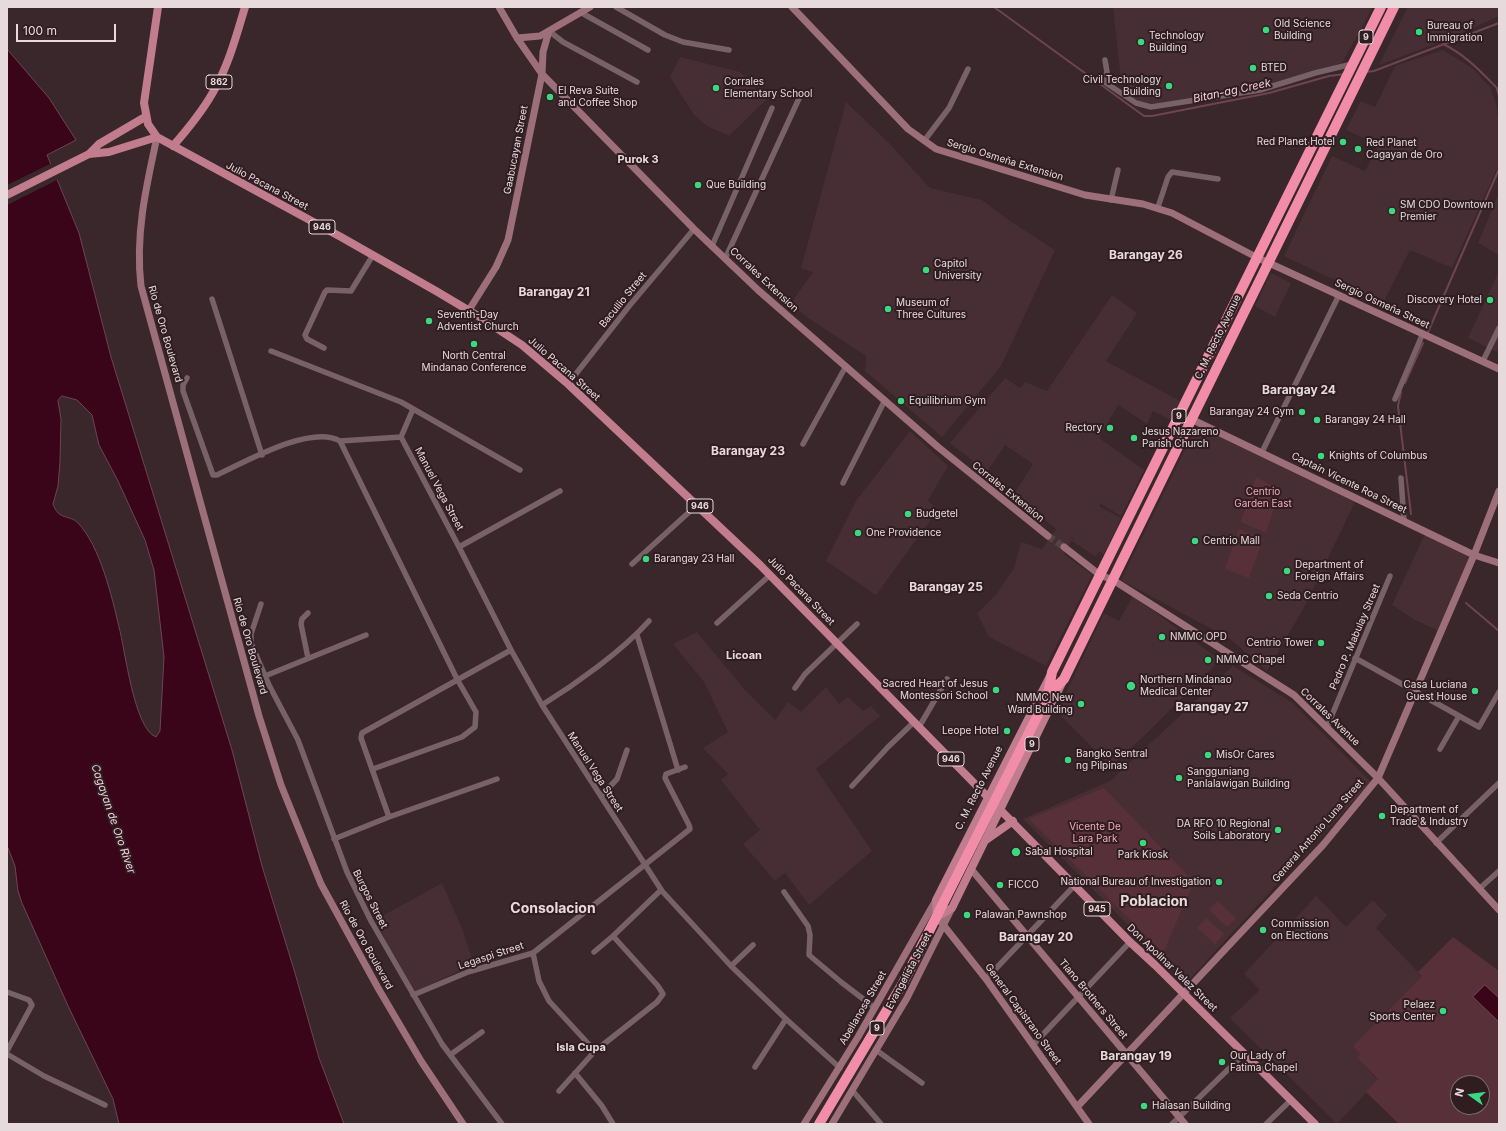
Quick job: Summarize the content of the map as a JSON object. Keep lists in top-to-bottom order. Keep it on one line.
{"streets":{"highway":["9","C. M. Recto Avenue"],"main road":["862","Gaabucayan Street","Sergio Osmeña Extension","Julio Pacana Street","946","Corrales Extension","Sergio Osmeña Street","Rio de Oro Boulevard","Captain Vicente Roa Street","Corrales Avenue","General Antonio Luna Street","945","Don Apolinar Velez Street","Evangelista Street","Tiano Brothers Street","Abellanosa Street","General Capistrano Street"],"street":["Bacullio Street","Manuel Vega Street","Pedro P. Mabulay Street","Burgos Street","Legaspi Street"]},"crossings":[["862","Julio Pacana Street"],["Gaabucayan Street","Julio Pacana Street"],["Gaabucayan Street","Corrales Extension"],["Sergio Osmeña Extension","Sergio Osmeña Street"],["Sergio Osmeña Extension","C. M. Recto Avenue"],["Julio Pacana Street","Bacullio Street"],["Julio Pacana Street","Rio de Oro Boulevard"],["Julio Pacana Street","C. M. Recto Avenue"],["Julio Pacana Street","Don Apolinar Velez Street"],["Corrales Extension","Bacullio Street"],["Sergio Osmeña Street","C. M. Recto Avenue"],["C. M. Recto Avenue","Captain Vicente Roa Street"],["C. M. Recto Avenue","Corrales Avenue"],["C. M. Recto Avenue","Don Apolinar Velez Street"],["C. M. Recto Avenue","Evangelista Street"],["C. M. Recto Avenue","Tiano Brothers Street"],["C. M. Recto Avenue","Abellanosa Street"],["C. M. Recto Avenue","General Capistrano Street"],["Captain Vicente Roa Street","General Antonio Luna Street"],["Manuel Vega Street","Legaspi Street"],["Manuel Vega Street","Abellanosa Street"],["Pedro P. Mabulay Street","Corrales Avenue"],["Corrales Avenue","General Antonio Luna Street"],["General Antonio Luna Street","Don Apolinar Velez Street"],["General Antonio Luna Street","Tiano Brothers Street"],["General Antonio Luna Street","General Capistrano Street"],["Burgos Street","Legaspi Street"],["Evangelista Street","General Capistrano Street"]],"districts":["Purok 3","Barangay 26","Barangay 21","Barangay 24","Barangay 23","Barangay 25","Licoan","Barangay 27","Poblacion","Consolacion","Barangay 20","Isla Cupa","Barangay 19"],"water":["Bitan-ag Creek","Cagayan de Oro River"],"parks":["Centrio Garden East","Vicente De Lara Park"],"places":["Old Science Building","Bureau of Immigration","Technology Building","BTED","Civil Technology Building","Corrales Elementary School","El Reva Suite and Coffee Shop","Red Planet Hotel","Red Planet Cagayan de Oro","Que Building","SM CDO Downtown Premier","Capitol University","Discovery Hotel","Museum of Three Cultures","Seventh-Day Adventist Church","North Central Mindanao Conference","Equilibrium Gym","Barangay 24 Gym","Barangay 24 Hall","Rectory","Jesus Nazareno Parish Church","Knights of Columbus","Budgetel","One Providence","Centrio Mall","Barangay 23 Hall","Department of Foreign Affairs","Seda Centrio","NMMC OPD","Centrio Tower","NMMC Chapel","Northern Mindanao Medical Center","Sacred Heart of Jesus Montessori School","Casa Luciana Guest House","NMMC New Ward Building","Leope Hotel","MisOr Cares","Bangko Sentral ng Pilpinas","Sangguniang Panlalawigan Building","Department of Trade & Industry","DA RFO 10 Regional Soils Laboratory","Park Kiosk","Sabal Hospital","National Bureau of Investigation","FICCO","Palawan Pawnshop","Commission on Elections","Pelaez Sports Center","Our Lady of Fatima Chapel","Halasan Building"],"scale_bar":"100 m","north":"left"}
